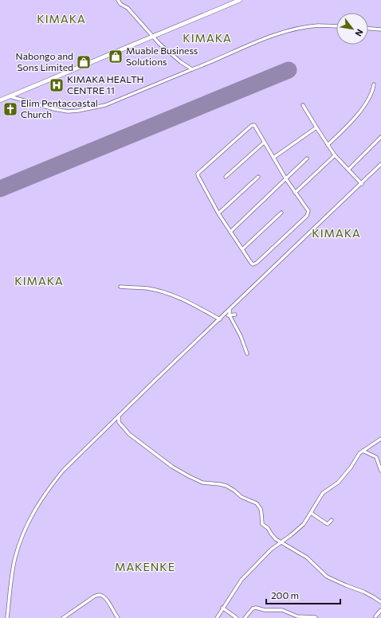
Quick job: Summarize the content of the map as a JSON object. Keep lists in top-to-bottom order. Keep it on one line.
{"districts":["KIMAKA","KIMAKA","KIMAKA","KIMAKA","MAKENKE"],"places":{"shop":["Muable Business Solutions","Nabongo and Sons Limited"],"hospital":["KIMAKA HEALTH CENTRE 11"],"church":["Elim Pentacoastal Church"]},"scale_bar":"200 m","north":"bottom right"}
